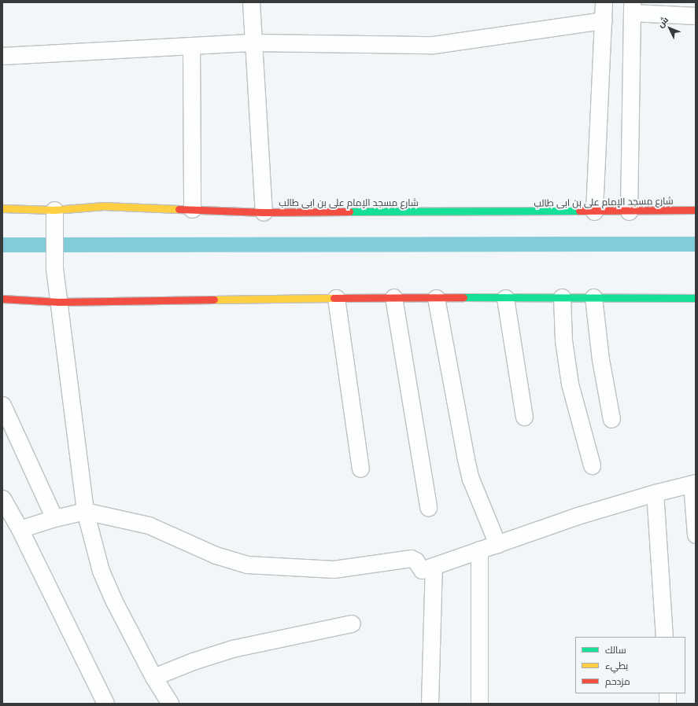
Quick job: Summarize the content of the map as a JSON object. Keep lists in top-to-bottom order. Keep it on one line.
{"streets":{"street":["شارع مسجد الإمام على بن ابى طالب"]},"legend":["سالك","بطيء","مزدحم"],"north":"top left"}
